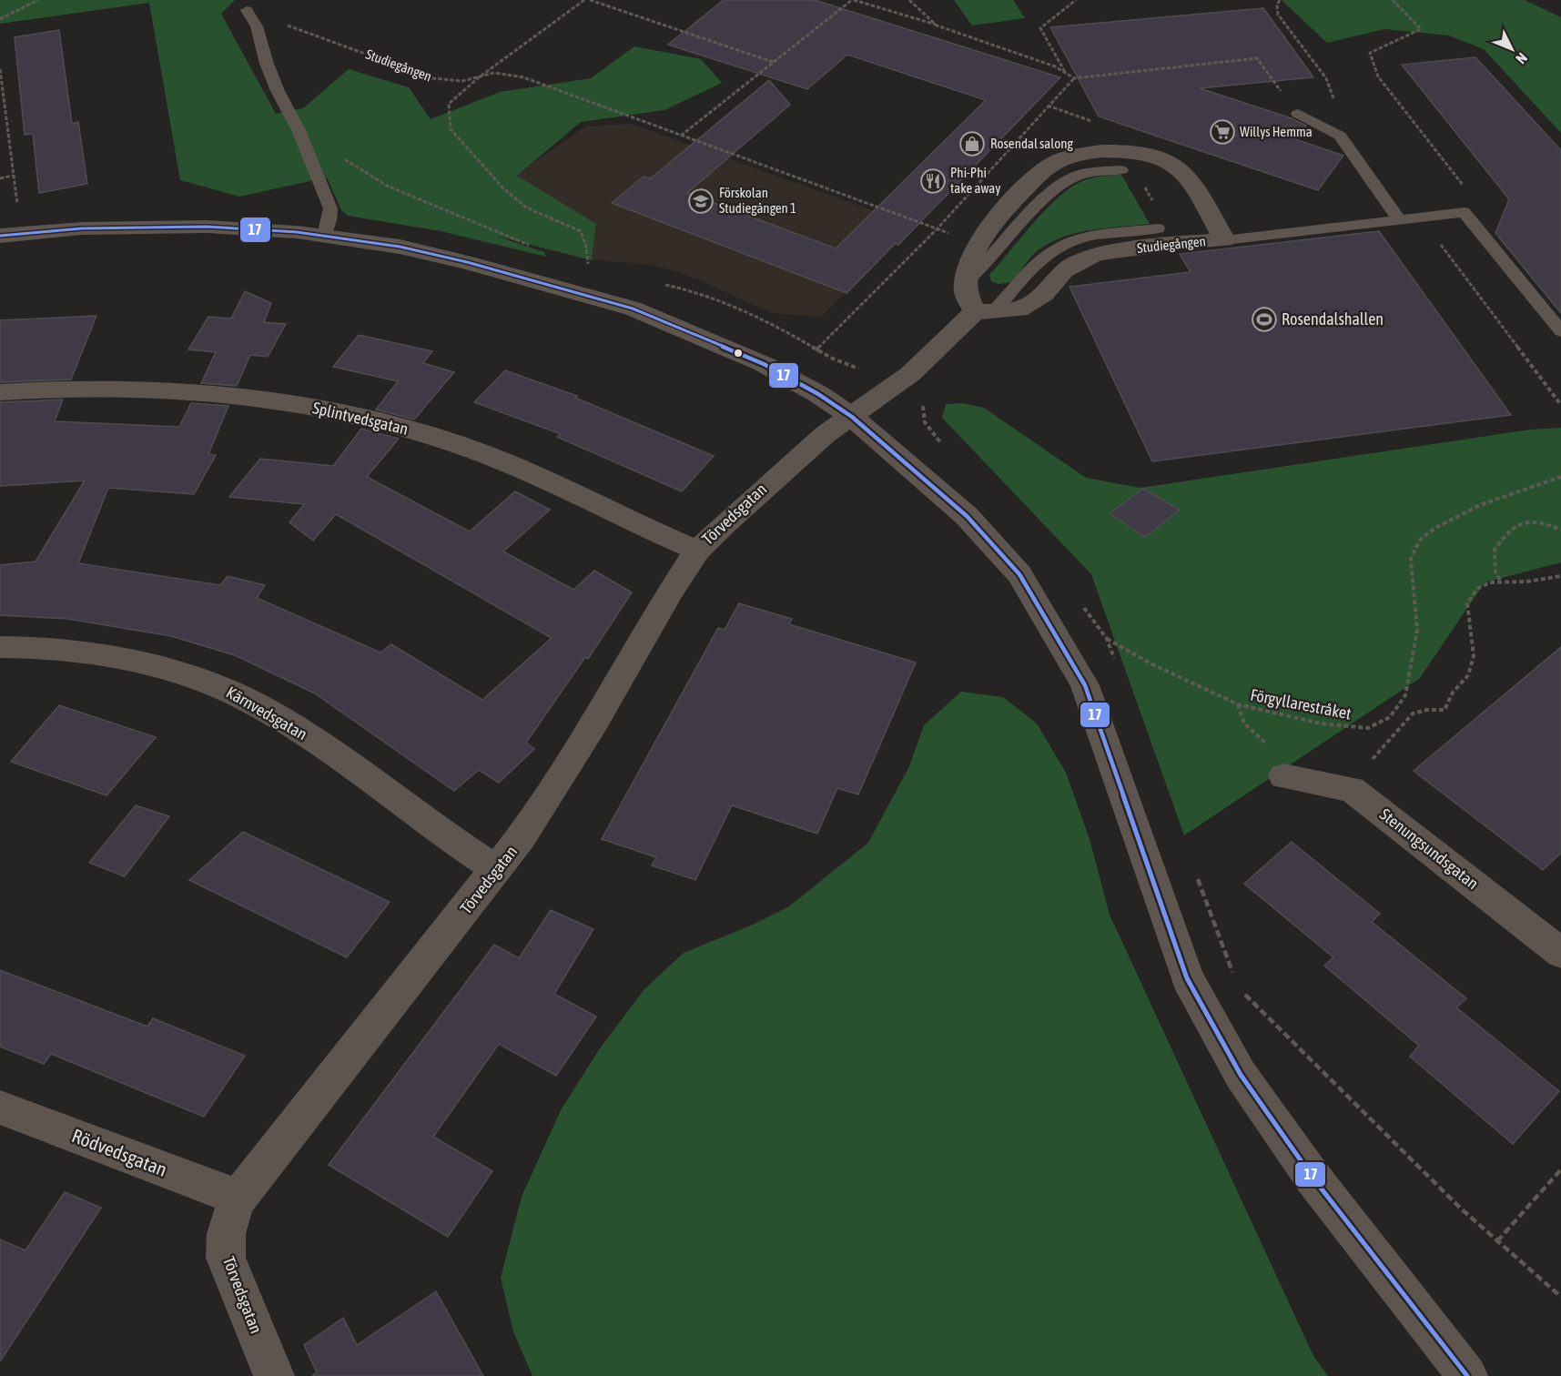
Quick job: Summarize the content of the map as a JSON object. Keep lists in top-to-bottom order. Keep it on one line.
{"streets":{"street":["Studiegången","Splintvedsgatan","Törvedsgatan","Kärnvedsgatan","Stenungsundsgatan","Rödvedsgatan"],"path":["Förgyllarestråket"]},"crossings":[["Splintvedsgatan","Törvedsgatan"],["Törvedsgatan","Kärnvedsgatan"],["Törvedsgatan","Rödvedsgatan"]],"places":{"supermarket":["Willys Hemma"],"shop":["Rosendal salong"],"restaurant":["Phi-Phi take away"],"school or university":["Förskolan Studiegången 1"],"sports":["Rosendalshallen"]},"lines":["transit line 17"],"north":"bottom right"}
